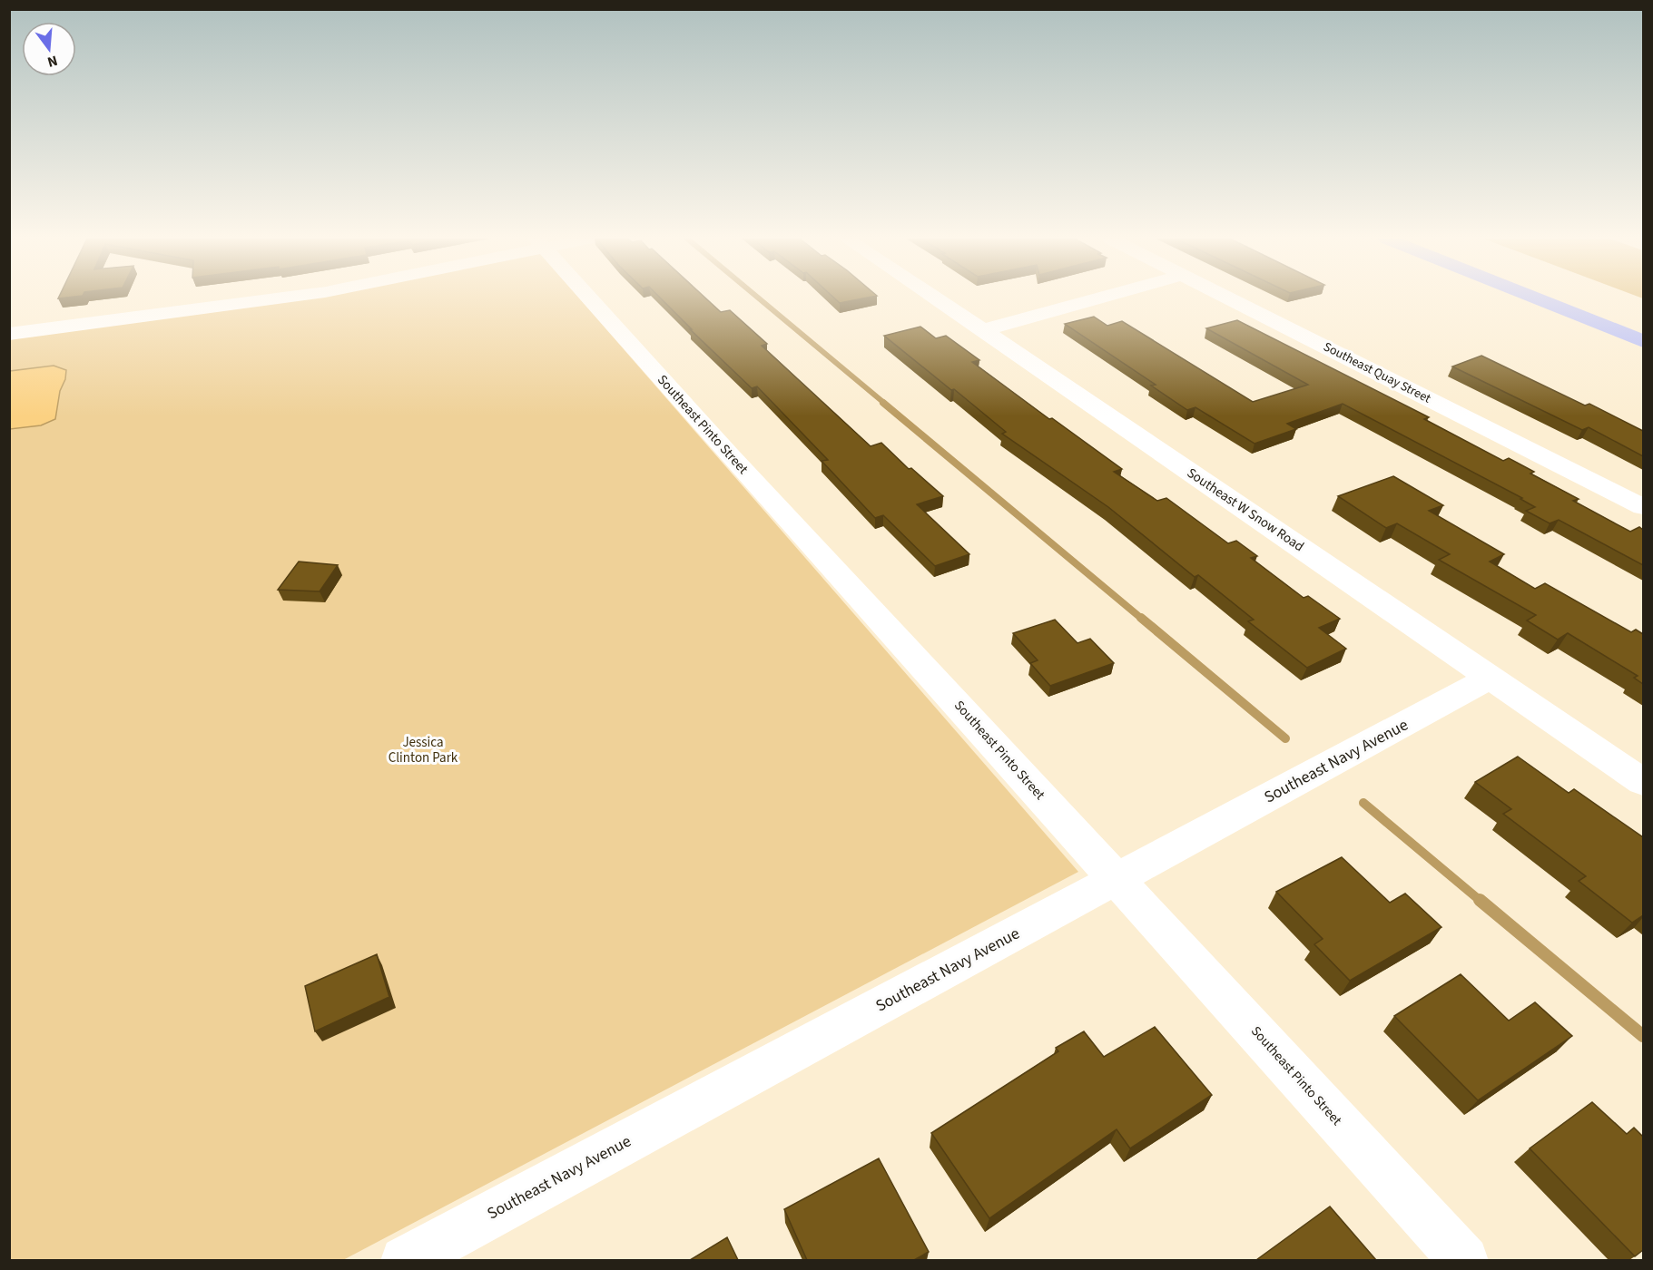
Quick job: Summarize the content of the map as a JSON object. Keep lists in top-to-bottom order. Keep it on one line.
{"streets":{"street":["Southeast Quay Street","Southeast Pinto Street","Southeast W Snow Road","Southeast Navy Avenue"]},"crossings":[["Southeast Pinto Street","Southeast Navy Avenue"],["Southeast W Snow Road","Southeast Navy Avenue"]],"parks":["Jessica Clinton Park"],"north":"bottom"}
